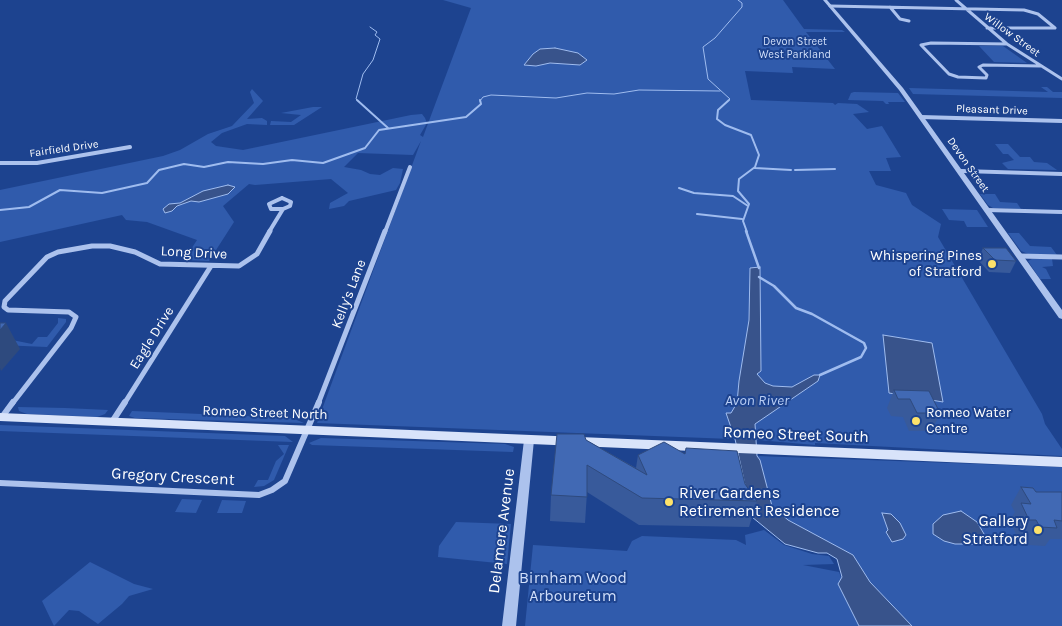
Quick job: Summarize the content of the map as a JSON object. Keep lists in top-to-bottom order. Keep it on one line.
{"streets":{"main road":["Romeo Street North","Romeo Street South"],"street":["Willow Street","Pleasant Drive","Fairfield Drive","Devon Street","Long Drive","Kelly's Lane","Eagle Drive","Gregory Crescent","Delamere Avenue"]},"crossings":[["Pleasant Drive","Devon Street"],["Long Drive","Eagle Drive"],["Long Drive","Romeo Street North"],["Kelly's Lane","Romeo Street North"],["Kelly's Lane","Gregory Crescent"],["Eagle Drive","Romeo Street North"],["Romeo Street North","Romeo Street South"],["Romeo Street North","Gregory Crescent"],["Romeo Street North","Delamere Avenue"],["Romeo Street South","Delamere Avenue"]],"water":["Avon River"],"parks":["Devon Street West Parkland","Birnham Wood Arbouretum"],"places":["Whispering Pines of Stratford","Romeo Water Centre","River Gardens Retirement Residence","Gallery Stratford"]}
